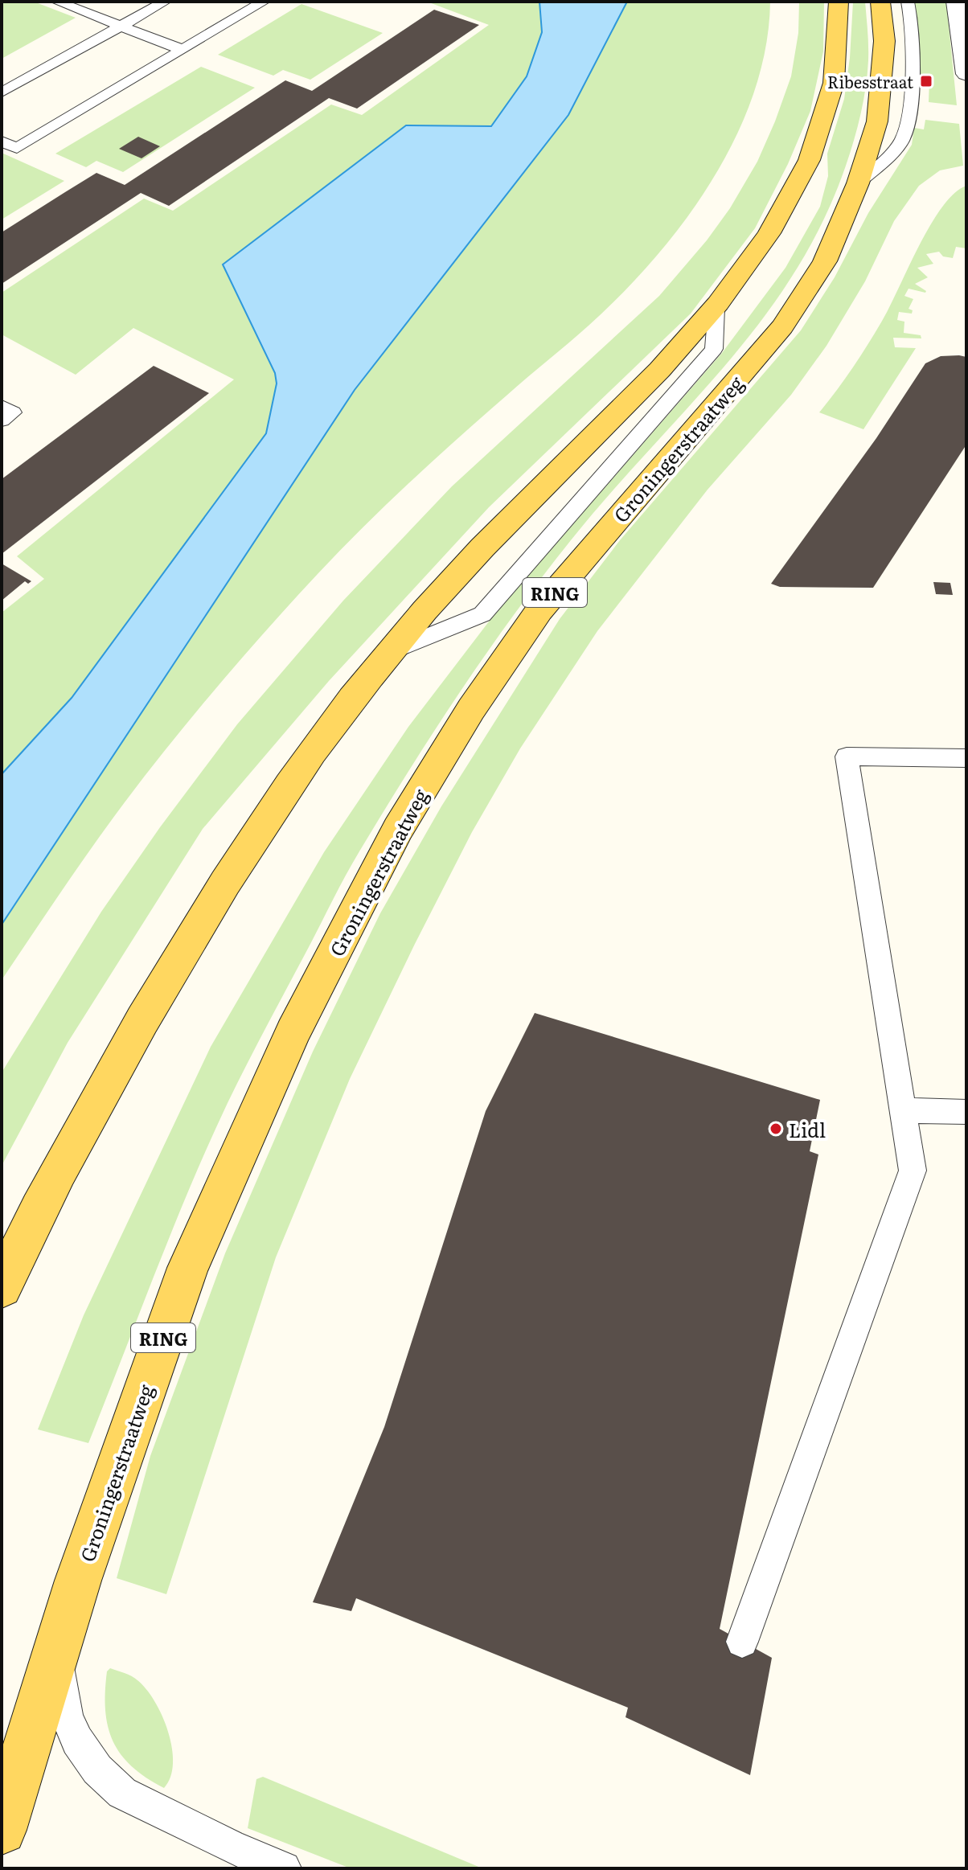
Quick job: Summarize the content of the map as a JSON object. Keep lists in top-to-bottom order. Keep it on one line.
{"streets":{"main road":["Groningerstraatweg","RING"]},"places":{"transit":["Ribesstraat"],"other":["Lidl"]}}
